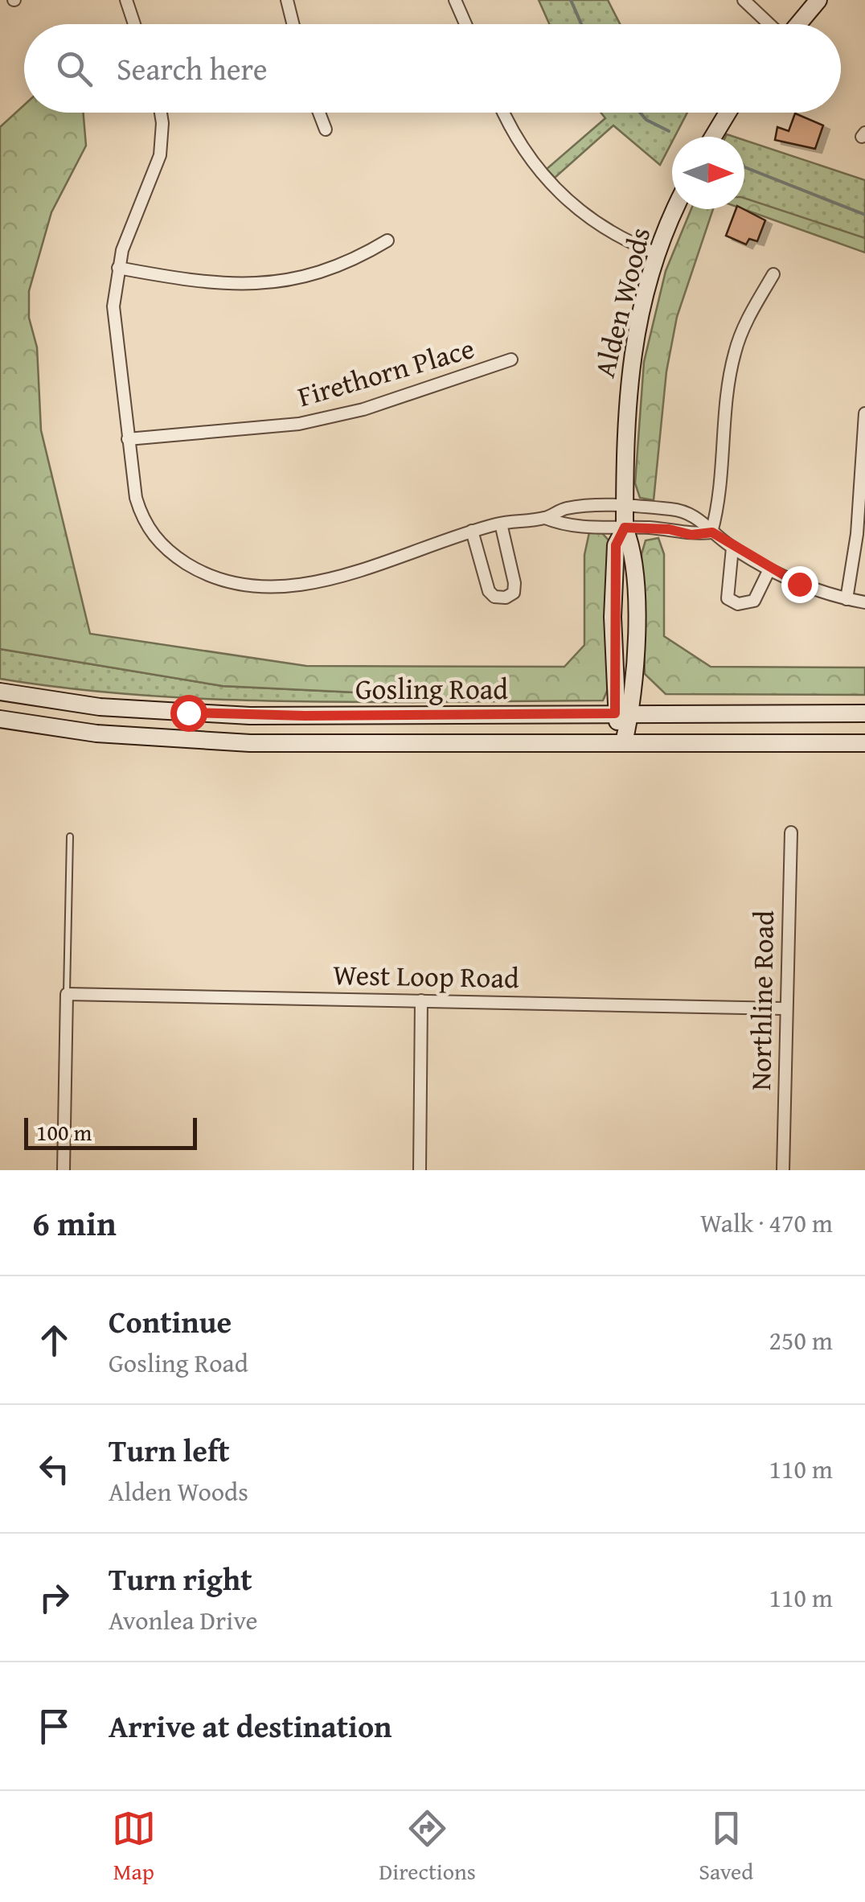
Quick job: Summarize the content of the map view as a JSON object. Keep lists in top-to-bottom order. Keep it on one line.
{"streets":{"main road":["Alden Woods","Gosling Road"],"street":["Firethorn Place","West Loop Road","Northline Road"]},"crossings":[["Alden Woods","Gosling Road"],["West Loop Road","Northline Road"]],"scale_bar":"100 m","north":"right","page":{"search":"Search here","scale":"100 m","heading":["6 min","Walk · 470 m"],"list":[["Continue","Gosling Road","250 m"],["Turn left","Alden Woods","110 m"],["Turn right","Avonlea Drive","110 m"],"Arrive at destination"],"nav":["Map","Directions","Saved"]}}
